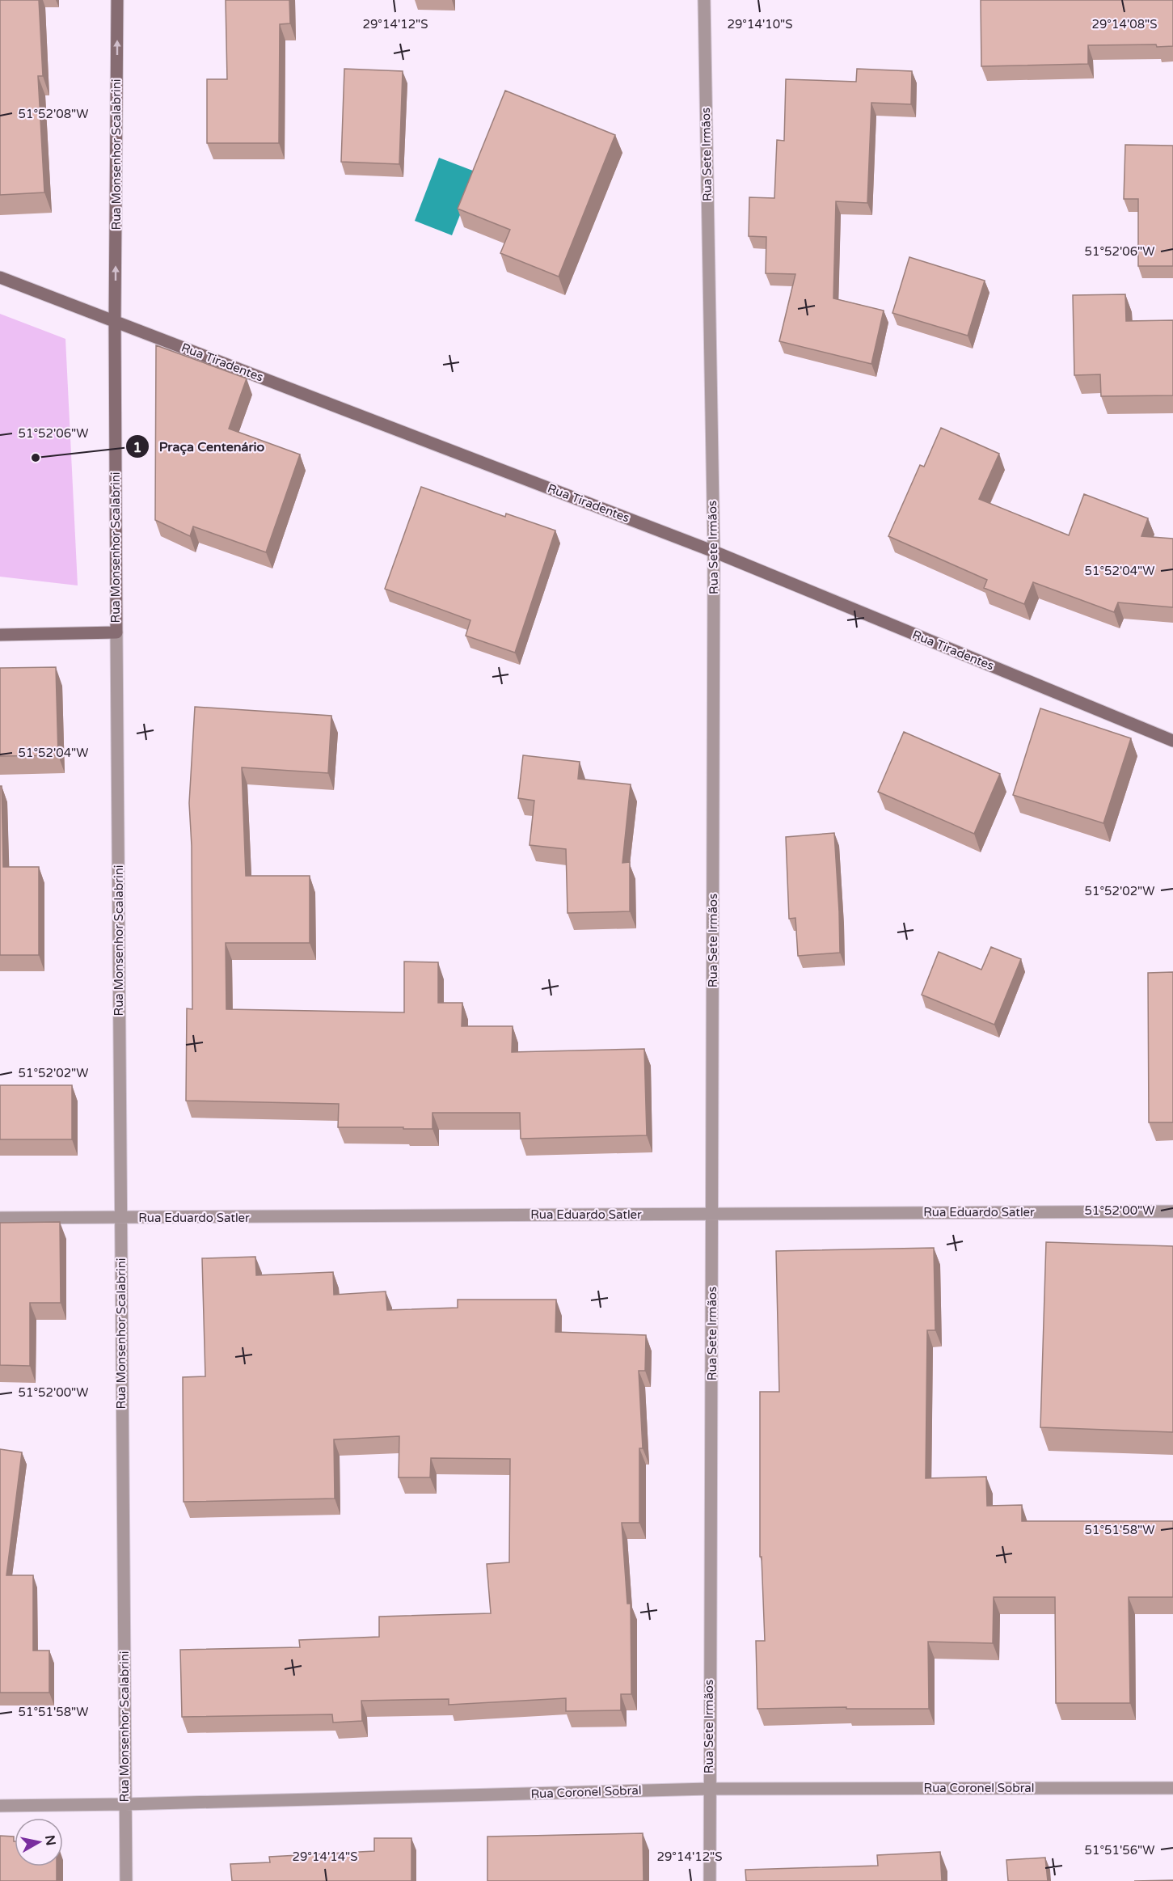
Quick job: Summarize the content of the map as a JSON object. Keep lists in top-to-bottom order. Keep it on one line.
{"streets":{"street":["Rua Monsenhor Scalabrini","Rua Sete Irmãos","Rua Tiradentes","Rua Eduardo Satler","Rua Coronel Sobral"]},"crossings":[["Rua Monsenhor Scalabrini","Rua Tiradentes"],["Rua Monsenhor Scalabrini","Rua Eduardo Satler"],["Rua Monsenhor Scalabrini","Rua Coronel Sobral"],["Rua Sete Irmãos","Rua Tiradentes"],["Rua Sete Irmãos","Rua Eduardo Satler"],["Rua Sete Irmãos","Rua Coronel Sobral"]],"places":["Praça Centenário"],"north":"right","coordinates":["29°14'12\"S","29°14'10\"S","29°14'08\"S","51°52'08\"W","51°52'06\"W","51°52'04\"W","51°52'02\"W","51°52'00\"W","51°51'58\"W","51°51'56\"W","29°14'14\"S"]}
